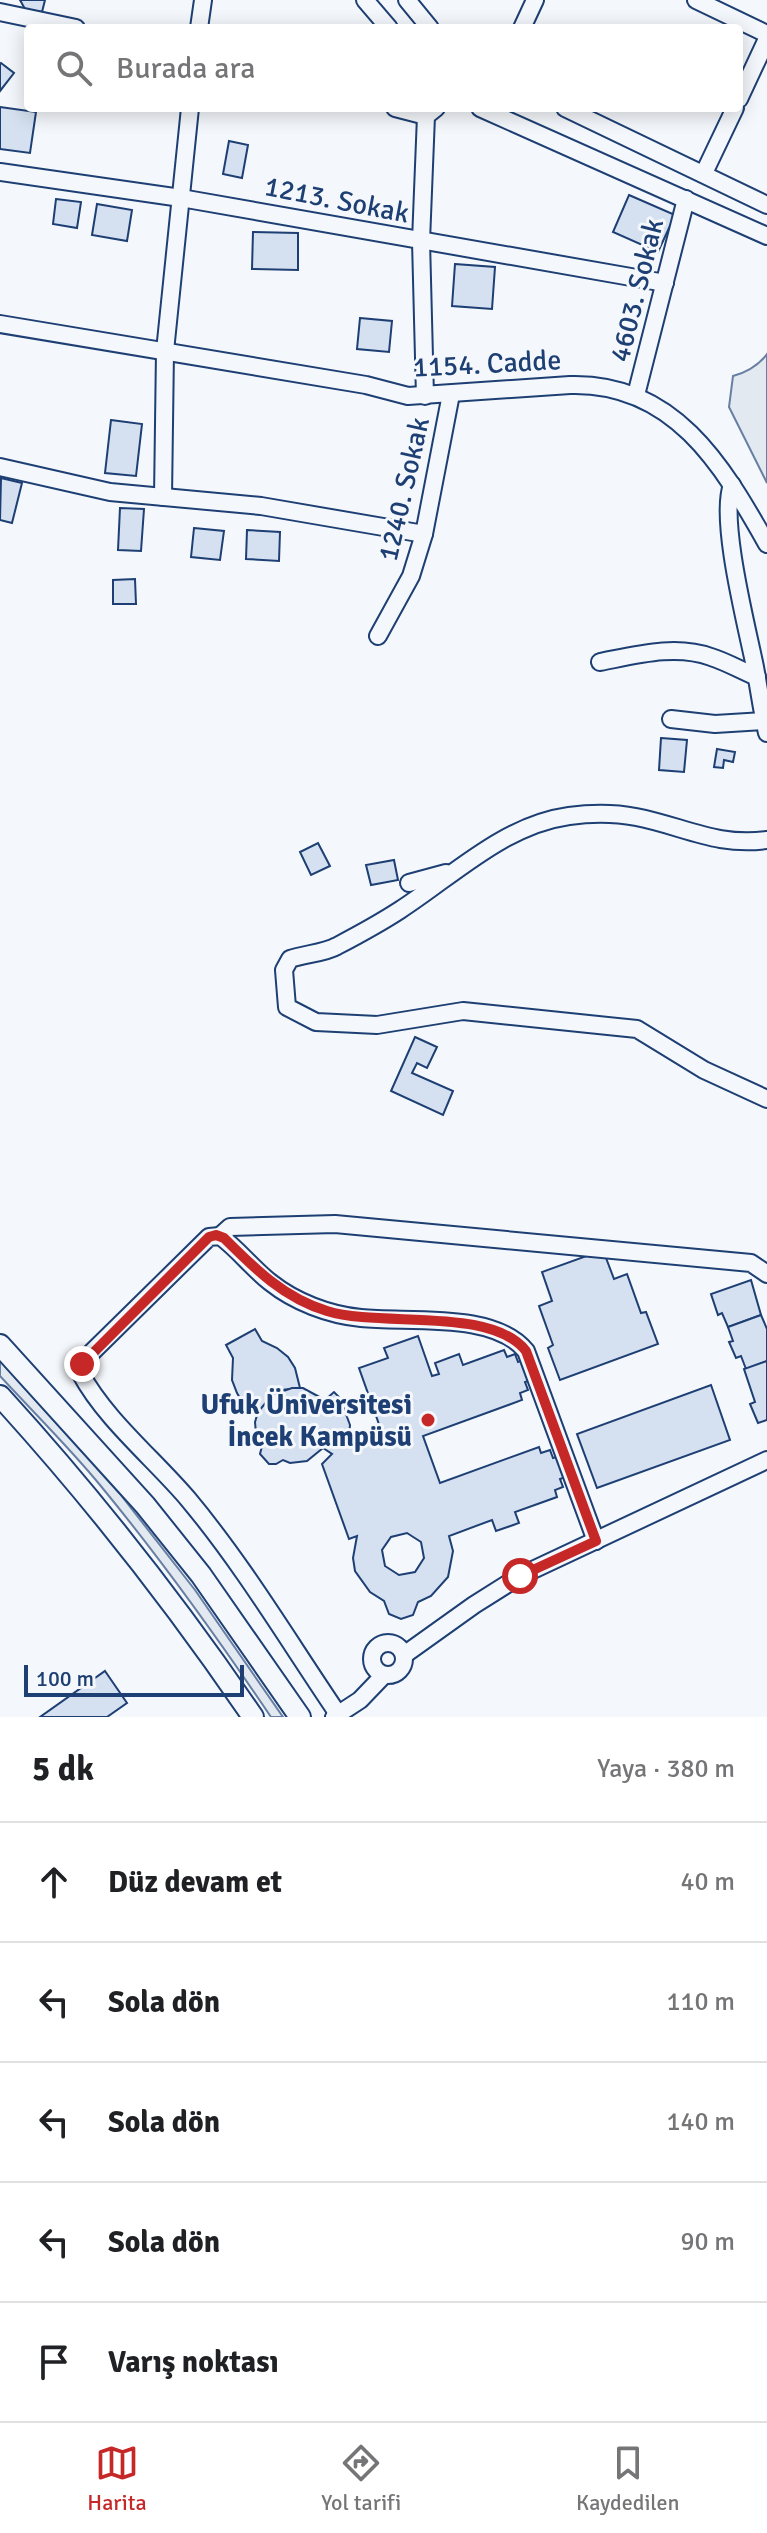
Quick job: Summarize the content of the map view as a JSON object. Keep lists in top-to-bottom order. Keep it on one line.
{"streets":{"street":["1213. Sokak","4603. Sokak","1154. Cadde","1240. Sokak"]},"crossings":[["1213. Sokak","4603. Sokak"],["1213. Sokak","1240. Sokak"],["4603. Sokak","1154. Cadde"],["1154. Cadde","1240. Sokak"]],"places":["Ufuk Üniversitesi İncek Kampüsü"],"scale_bar":"100 m","page":{"search":"Burada ara","scale":"100 m","heading":["5 dk","Yaya · 380 m"],"list":[["Düz devam et","40 m"],["Sola dön","110 m"],["Sola dön","140 m"],["Sola dön","90 m"],"Varış noktası"],"nav":["Harita","Yol tarifi","Kaydedilen"]}}
